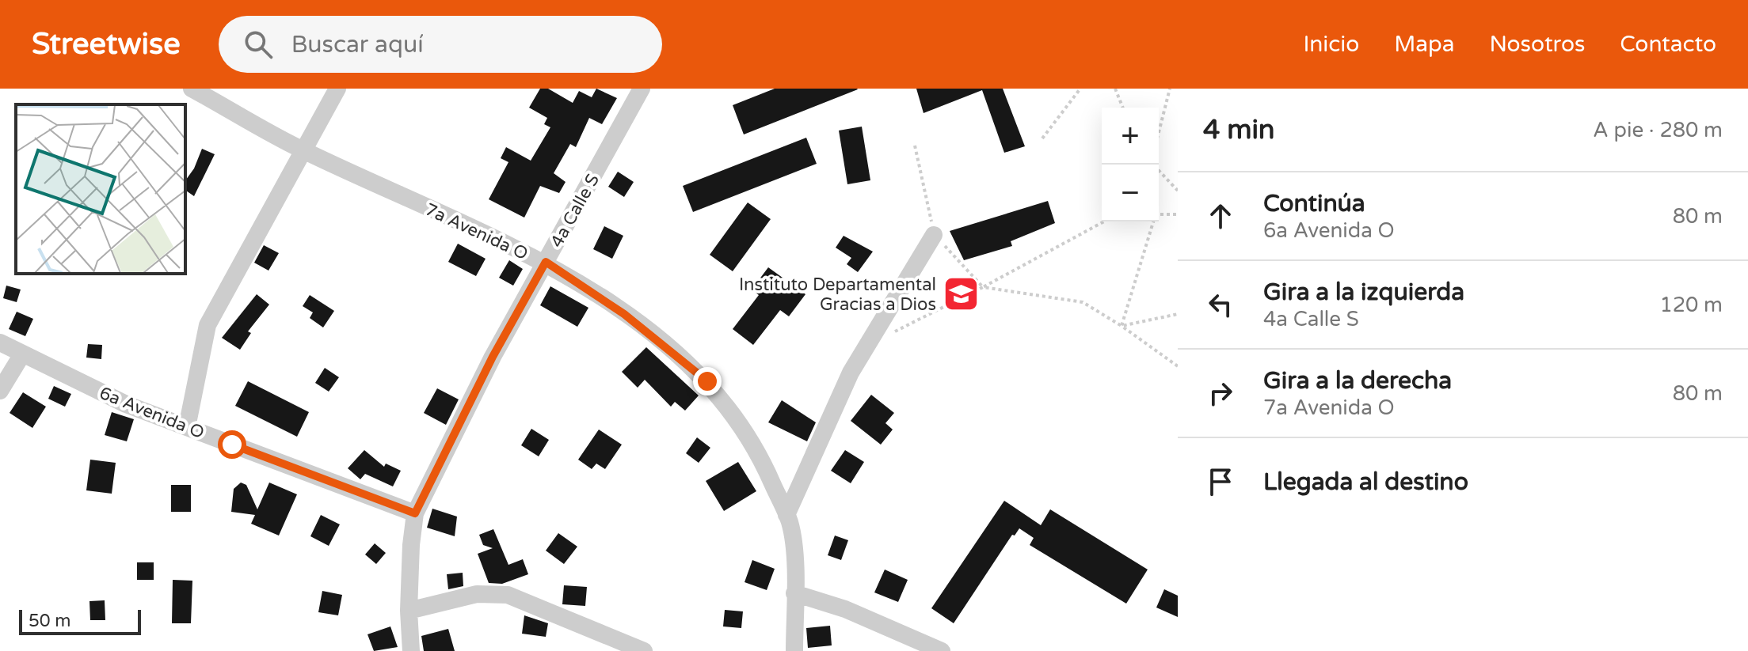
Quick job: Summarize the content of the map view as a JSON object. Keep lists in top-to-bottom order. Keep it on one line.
{"streets":{"street":["4a Calle S","7a Avenida O","6a Avenida O"]},"crossings":[["4a Calle S","7a Avenida O"],["4a Calle S","6a Avenida O"]],"places":{"school or university":["Instituto Departamental Gracias a Dios"]},"scale_bar":"50 m","page":{"header":"Streetwise","search":"Buscar aquí","nav":["Inicio","Mapa","Nosotros","Contacto"],"heading":["4 min","A pie · 280 m"],"map_buttons":["+","−"],"list":[["Continúa","6a Avenida O","80 m"],["Gira a la izquierda","4a Calle S","120 m"],["Gira a la derecha","7a Avenida O","80 m"],"Llegada al destino"],"scale":"50 m"}}
